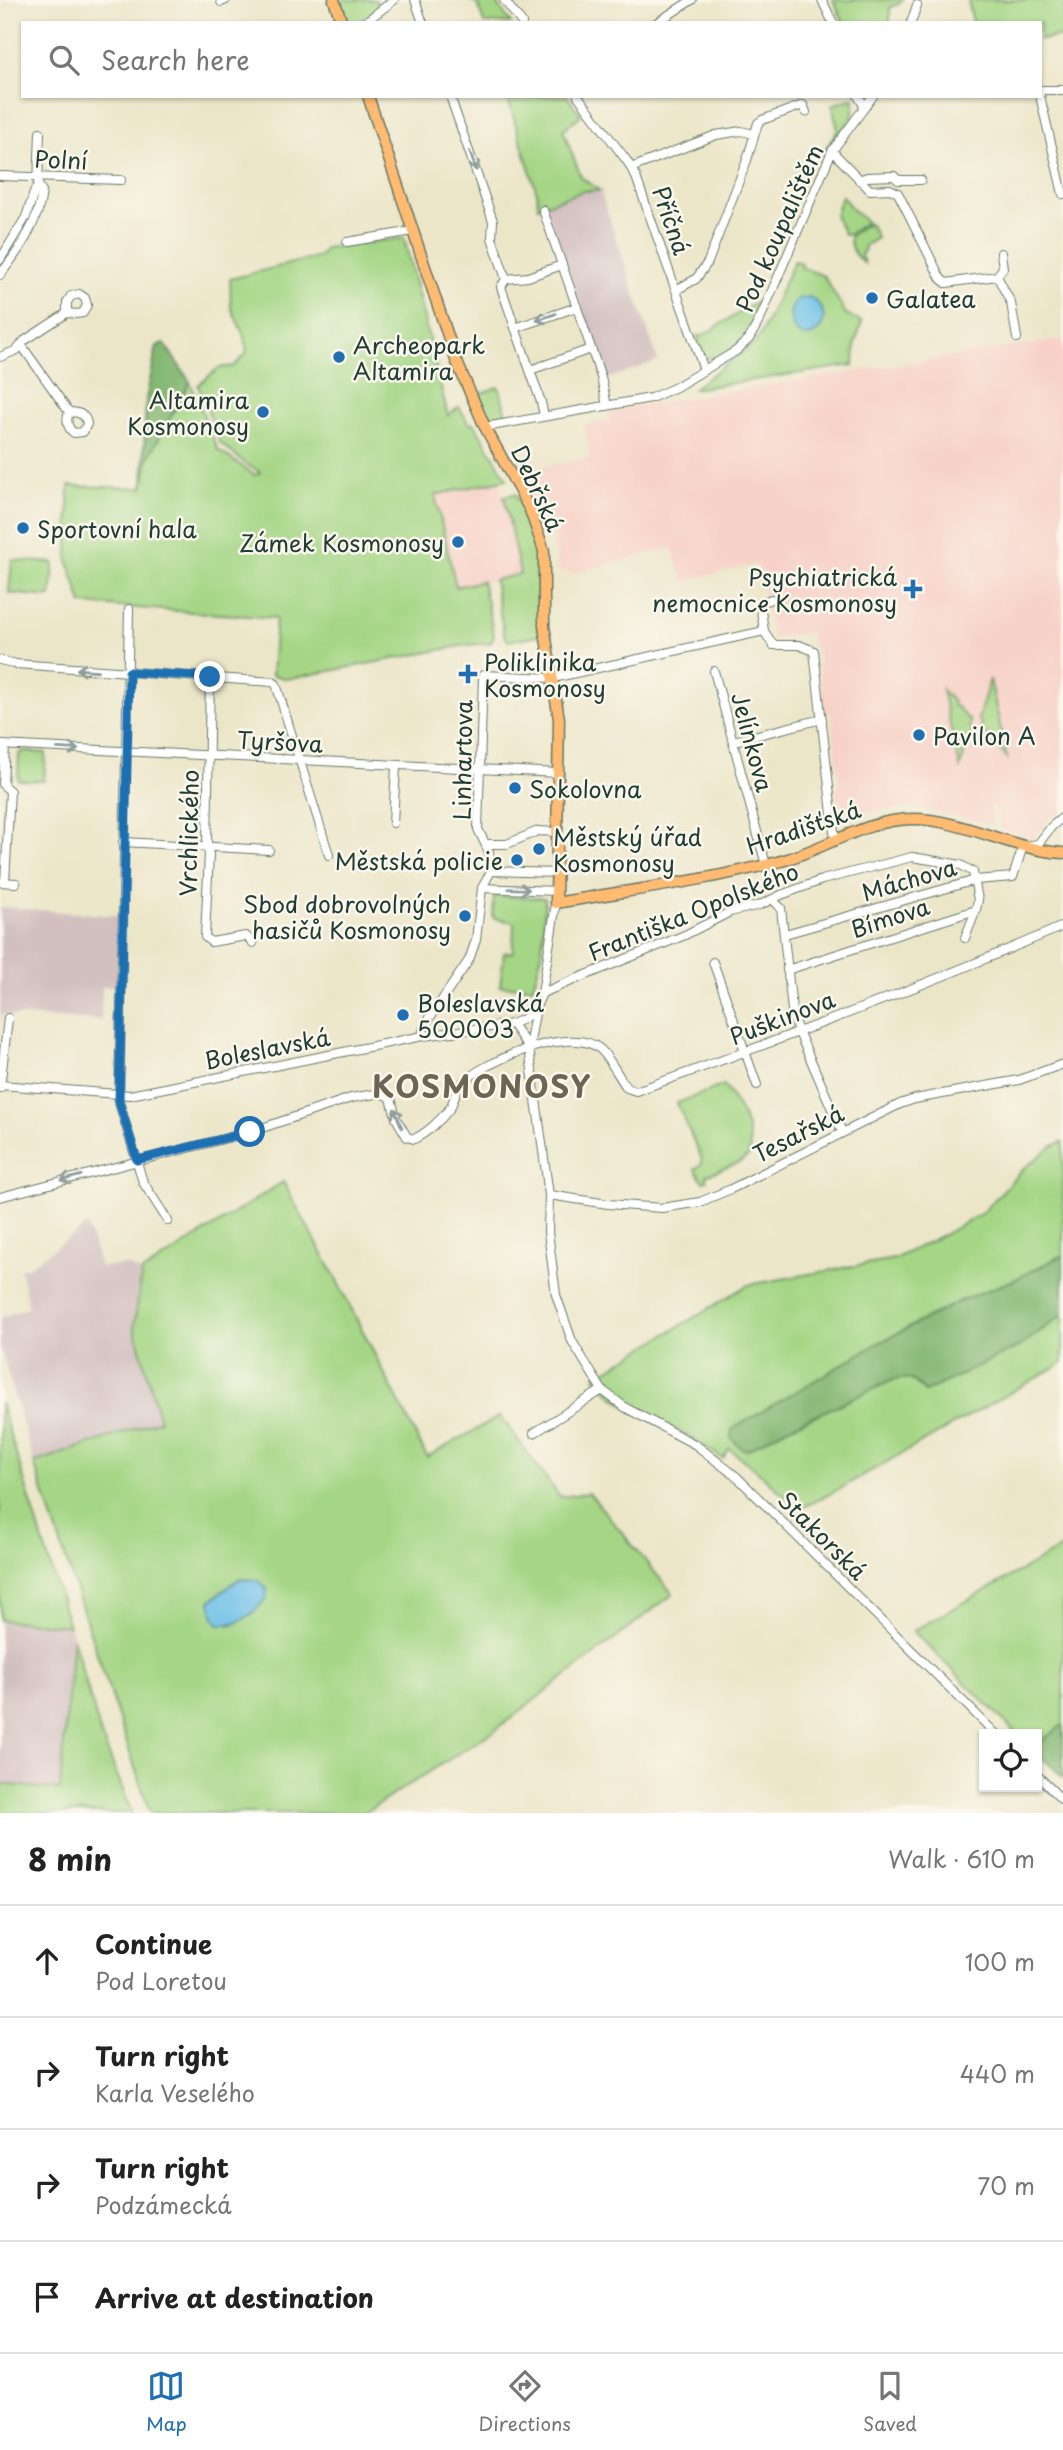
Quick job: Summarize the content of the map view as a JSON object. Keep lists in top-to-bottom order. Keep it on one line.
{"streets":{"main road":["Debřská","Hradišťská"],"street":["Polní","Příčná","Pod koupalištěm","Tyršova","Jelínkova","Linhartova","Vrchlického","Máchova","Františka Opolského","Bímova","Puškinova","Boleslavská","Tesařská","Stakorská"]},"crossings":[["Příčná","Pod koupalištěm"],["Pod koupalištěm","Debřská"],["Debřská","Tyršova"],["Debřská","Linhartova"],["Debřská","Hradišťská"],["Tyršova","Linhartova"],["Tyršova","Vrchlického"],["Jelínkova","Hradišťská"],["Hradišťská","Máchova"],["Máchova","Františka Opolského"],["Puškinova","Stakorská"],["Tesařská","Stakorská"]],"districts":["KOSMONOSY"],"places":{"other":["Galatea","Archeopark Altamira","Altamira Kosmonosy","Sportovní hala","Zámek Kosmonosy","Pavilon A","Sokolovna","Městský úřad Kosmonosy","Městská policie","Sbod dobrovolných hasičů Kosmonosy","Boleslavská 500003"],"health":["Psychiatrická nemocnice Kosmonosy","Poliklinika Kosmonosy"]},"page":{"search":"Search here","heading":["8 min","Walk · 610 m"],"list":[["Continue","Pod Loretou","100 m"],["Turn right","Karla Veselého","440 m"],["Turn right","Podzámecká","70 m"],"Arrive at destination"],"nav":["Map","Directions","Saved"]}}
